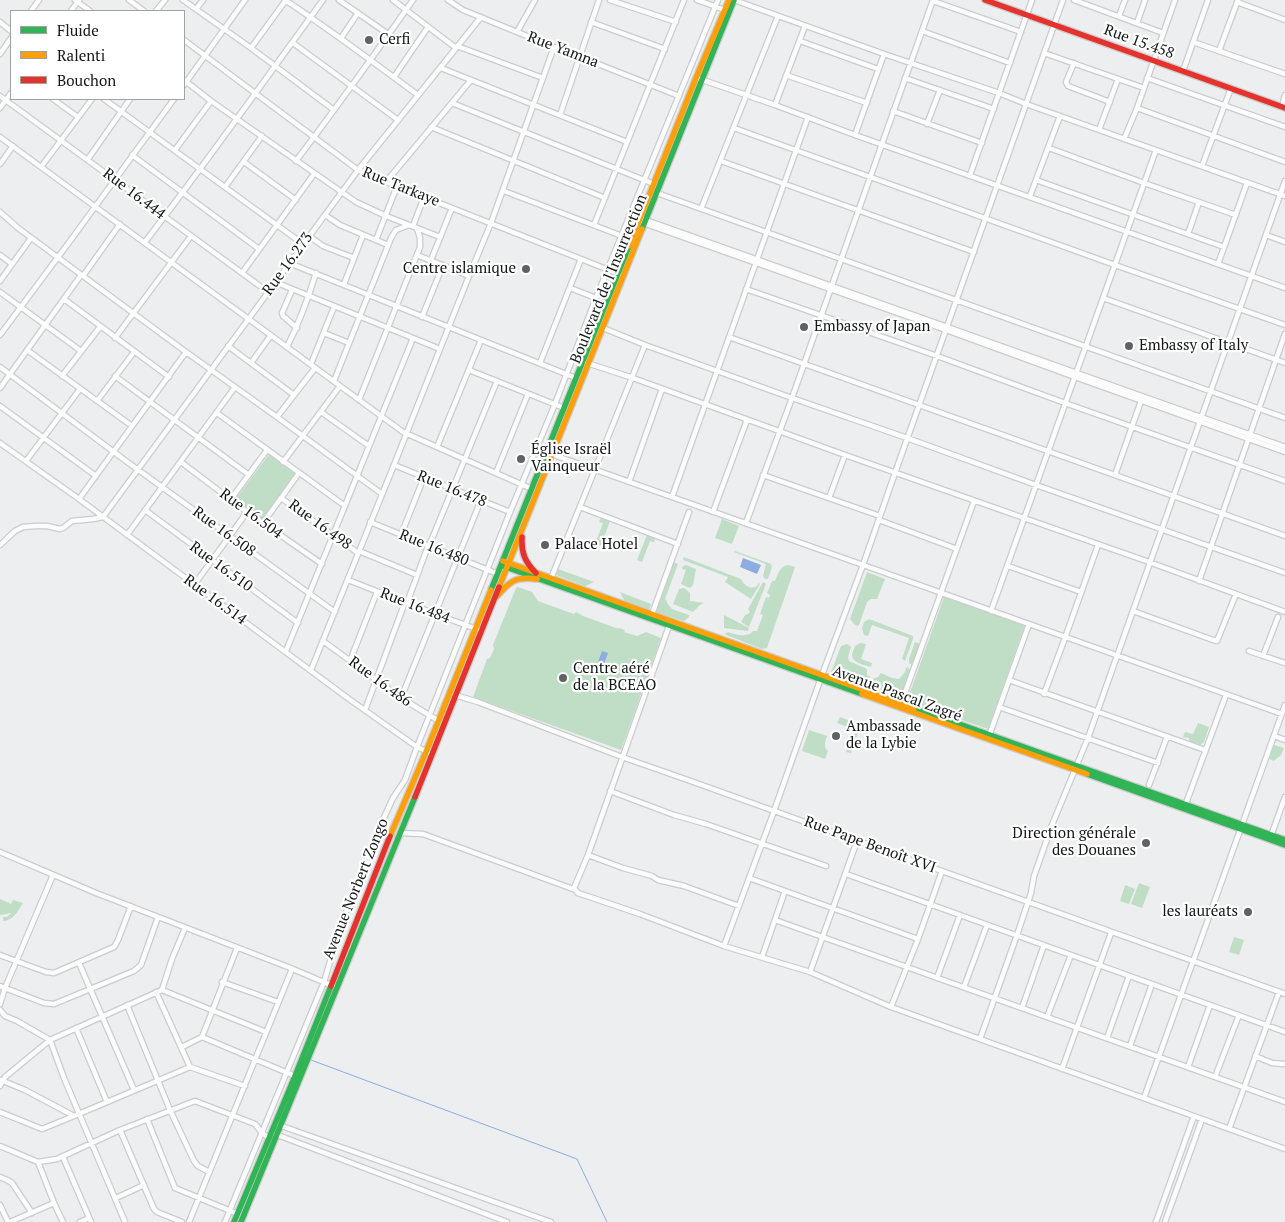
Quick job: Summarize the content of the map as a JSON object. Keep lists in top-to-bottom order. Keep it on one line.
{"streets":{"main road":["Rue 15.458","Boulevard de l'Insurrection","Avenue Pascal Zagré","Avenue Norbert Zongo"],"street":["Rue Yamna","Rue Tarkaye","Rue 16.444","Rue 16.273","Rue 16.478","Rue 16.504","Rue 16.498","Rue 16.508","Rue 16.480","Rue 16.510","Rue 16.514","Rue 16.484","Rue 16.486","Rue Pape Benoît XVI"]},"crossings":[["Rue Yamna","Rue 16.273"],["Rue Tarkaye","Rue 16.273"],["Rue Tarkaye","Boulevard de l'Insurrection"],["Rue 16.444","Rue 16.273"],["Rue 16.273","Rue 16.508"],["Rue 16.273","Rue 16.514"],["Boulevard de l'Insurrection","Avenue Pascal Zagré"],["Boulevard de l'Insurrection","Avenue Norbert Zongo"],["Rue 16.480","Avenue Norbert Zongo"],["Rue 16.514","Avenue Norbert Zongo"],["Rue 16.484","Avenue Norbert Zongo"],["Rue 16.486","Avenue Norbert Zongo"],["Avenue Pascal Zagré","Avenue Norbert Zongo"],["Rue Pape Benoît XVI","Avenue Norbert Zongo"]],"places":["Cerfi","Centre islamique","Embassy of Japan","Embassy of Italy","Église Israël Vainqueur","Palace Hotel","Centre aéré de la BCEAO","Ambassade de la Lybie","Direction générale des Douanes","les lauréats"],"legend":["Fluide","Ralenti","Bouchon"]}
